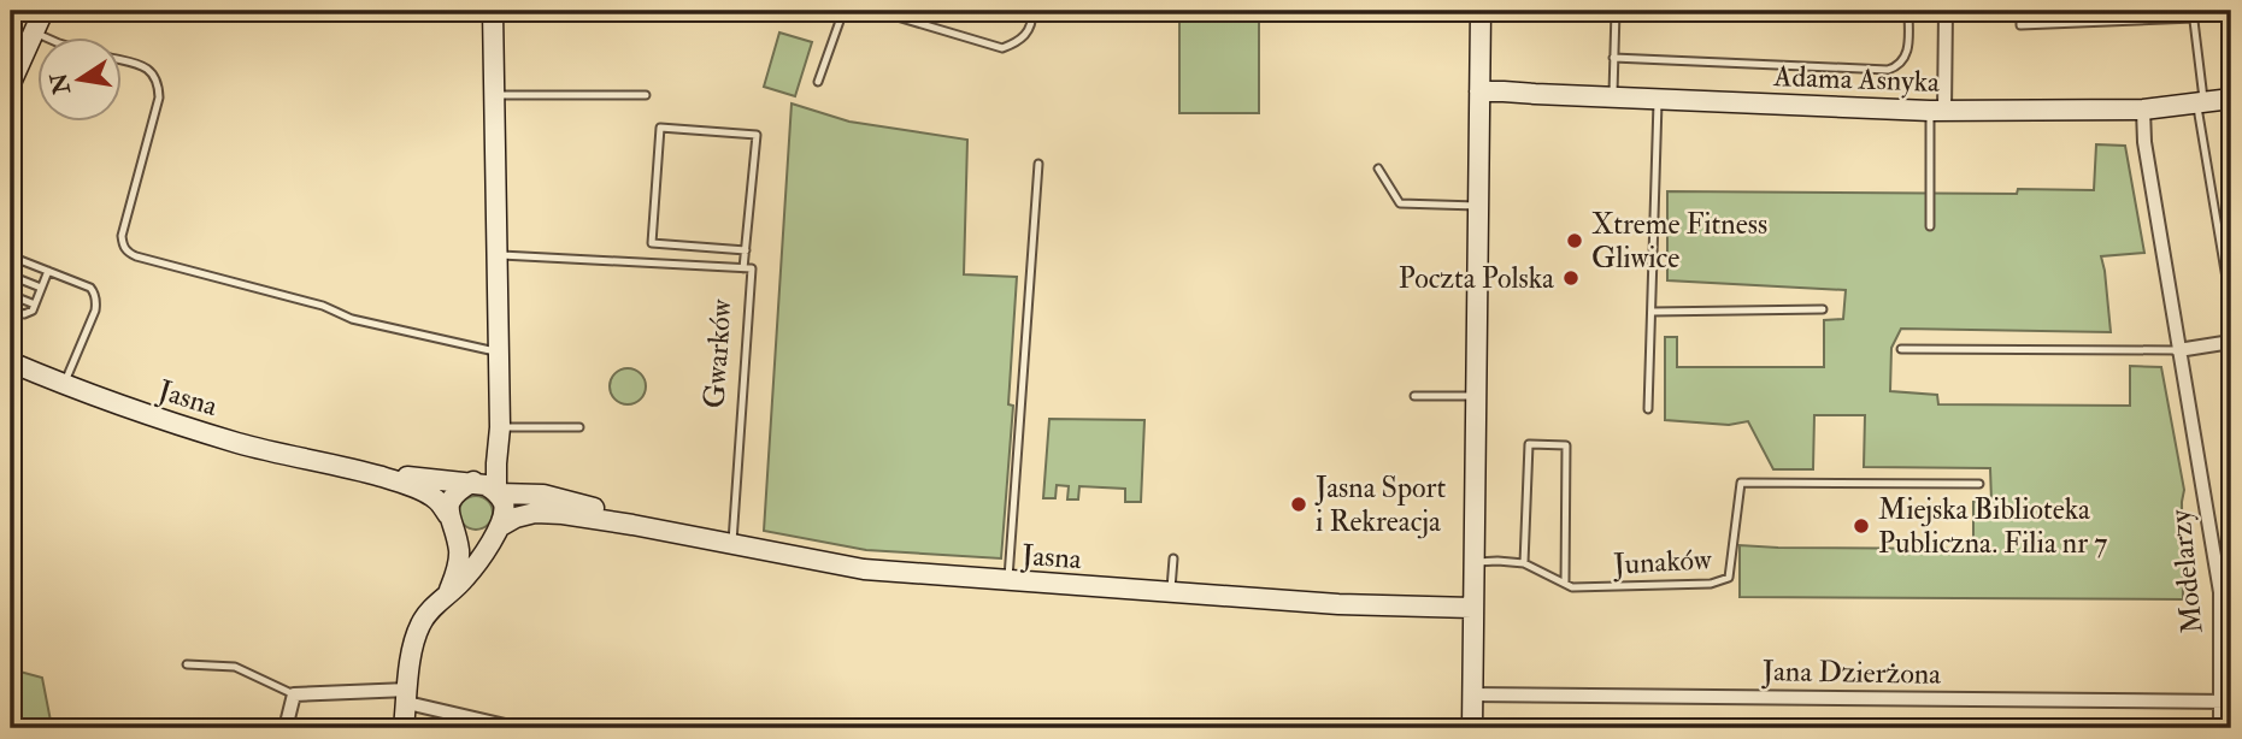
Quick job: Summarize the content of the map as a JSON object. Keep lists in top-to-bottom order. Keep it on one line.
{"streets":{"street":["Adama Asnyka","Jasna","Modelarzy","Jana Dzierżona"],"lane":["Gwarków","Junaków"]},"crossings":[["Adama Asnyka","Modelarzy"],["Gwarków","Jasna"],["Modelarzy","Jana Dzierżona"]],"places":["Xtreme Fitness Gliwice","Poczta Polska","Jasna Sport i Rekreacja","Miejska Biblioteka Publiczna. Filia nr 7"],"north":"left"}
